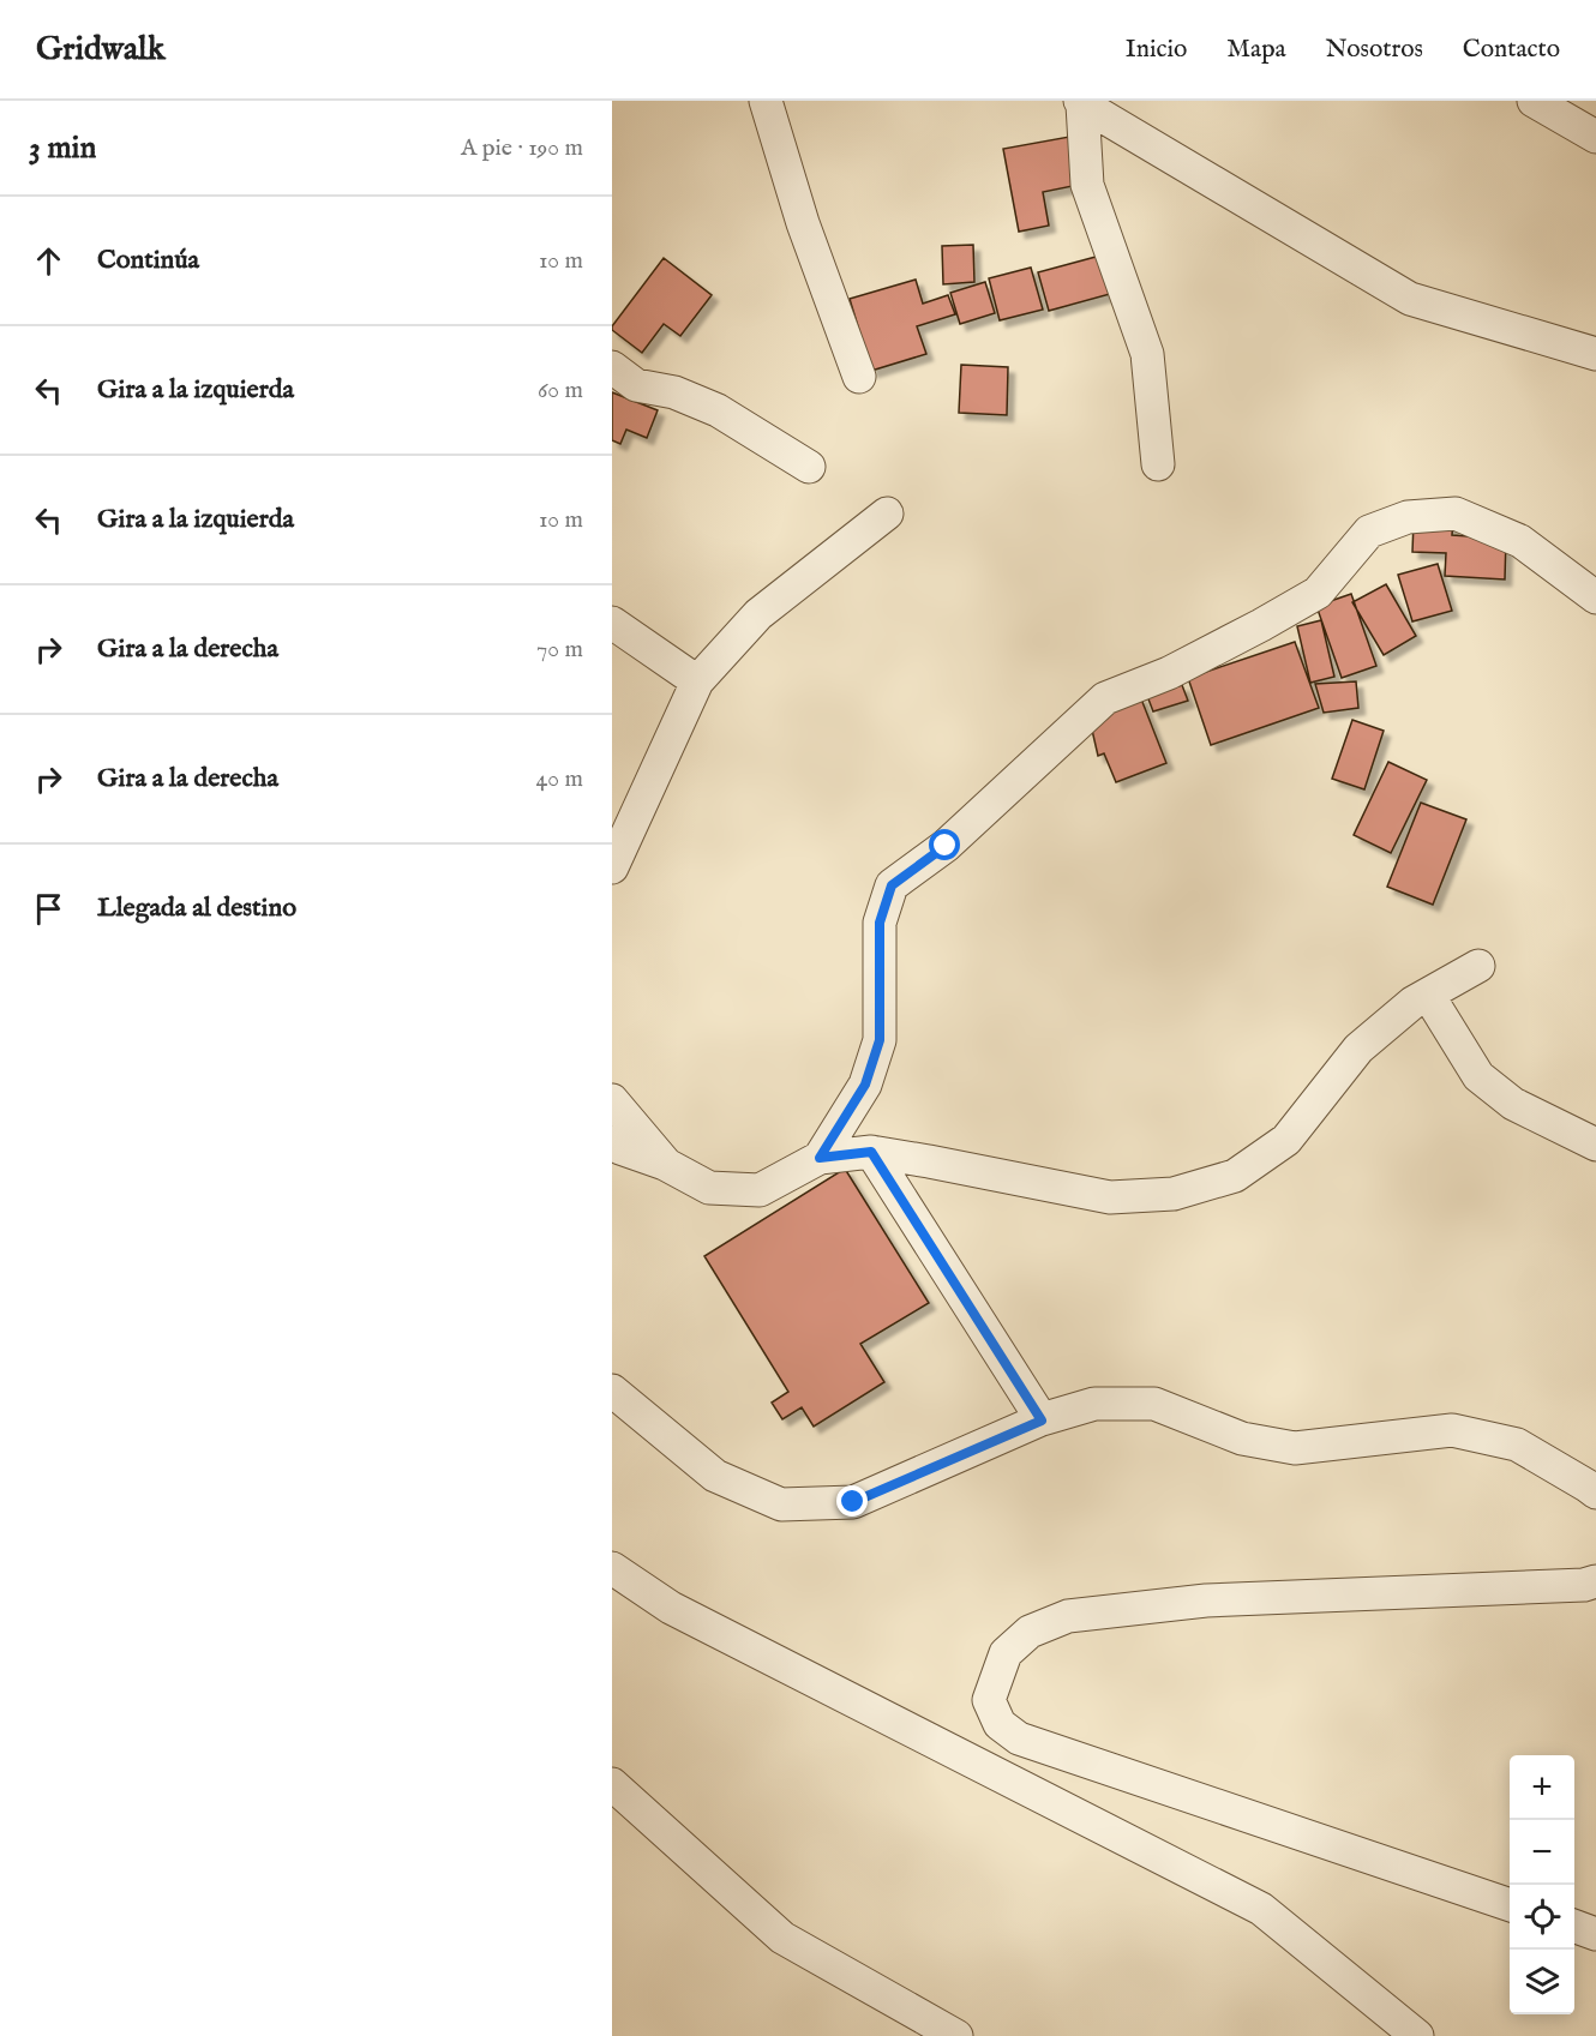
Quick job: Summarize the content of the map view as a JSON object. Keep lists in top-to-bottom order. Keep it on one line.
{"page":{"header":"Gridwalk","nav":["Inicio","Mapa","Nosotros","Contacto"],"heading":["3 min","A pie · 190 m"],"list":[["Continúa","10 m"],["Gira a la izquierda","60 m"],["Gira a la izquierda","10 m"],["Gira a la derecha","70 m"],["Gira a la derecha","40 m"],"Llegada al destino"],"map_buttons":["+","−"]}}
